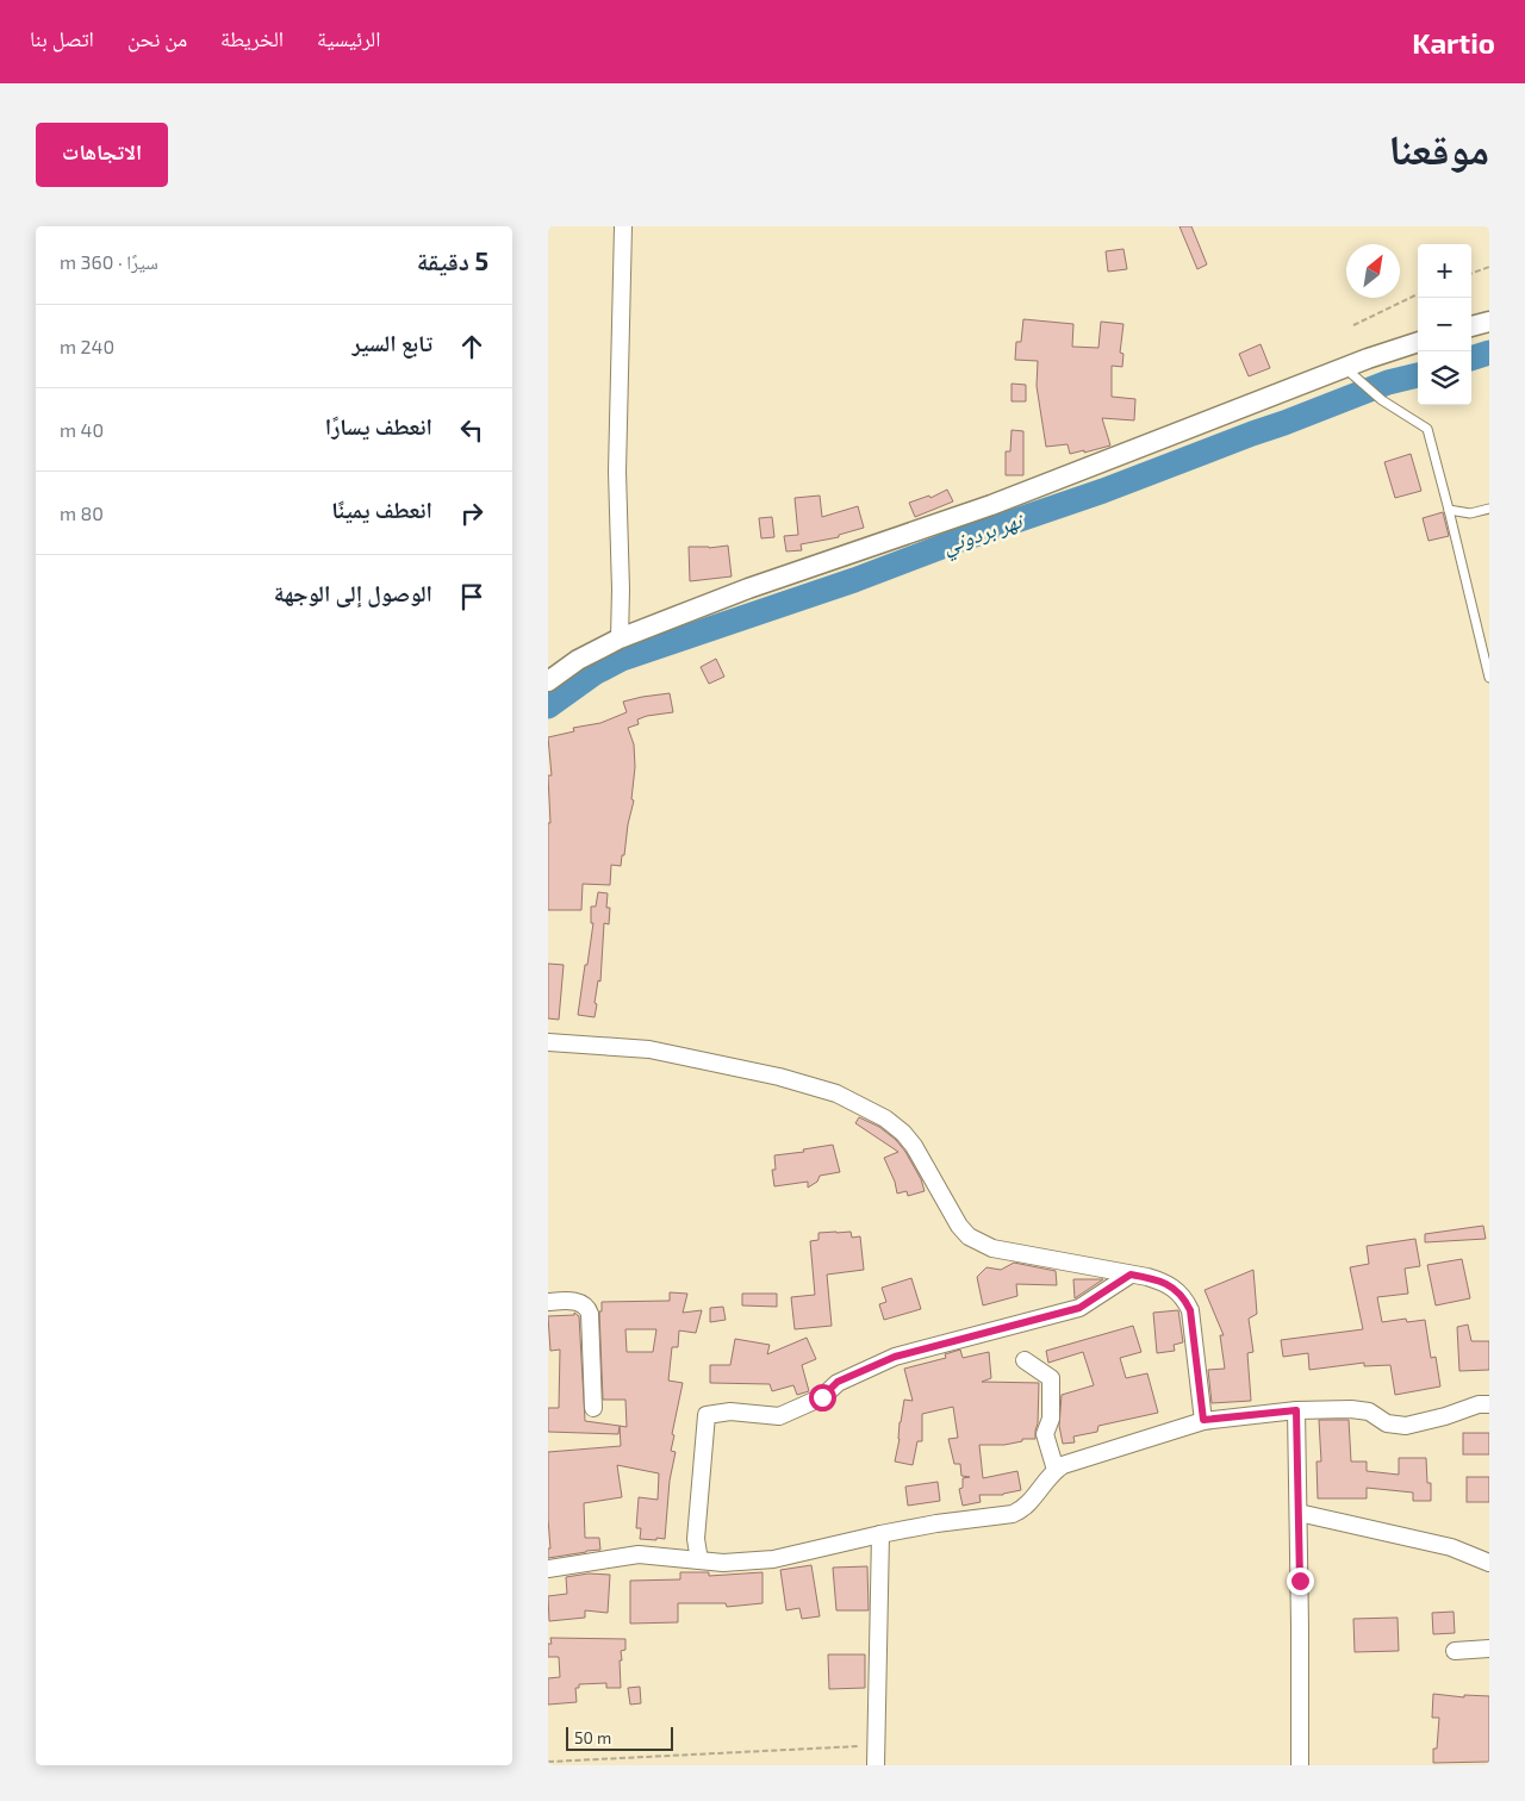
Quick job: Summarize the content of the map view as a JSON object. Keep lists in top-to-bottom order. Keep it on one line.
{"water":["نهر بردوني"],"scale_bar":"50 m","north":"top right","page":{"header":"Kartio","nav":["الرئيسية","الخريطة","من نحن","اتصل بنا"],"title":"موقعنا","buttons":"الاتجاهات","heading":["5 دقيقة","سيرًا · 360 m"],"map_buttons":["+","−"],"list":[["تابع السير","240 m"],["انعطف يسارًا","40 m"],["انعطف يمينًا","80 m"],"الوصول إلى الوجهة"],"scale":"50 m"}}
